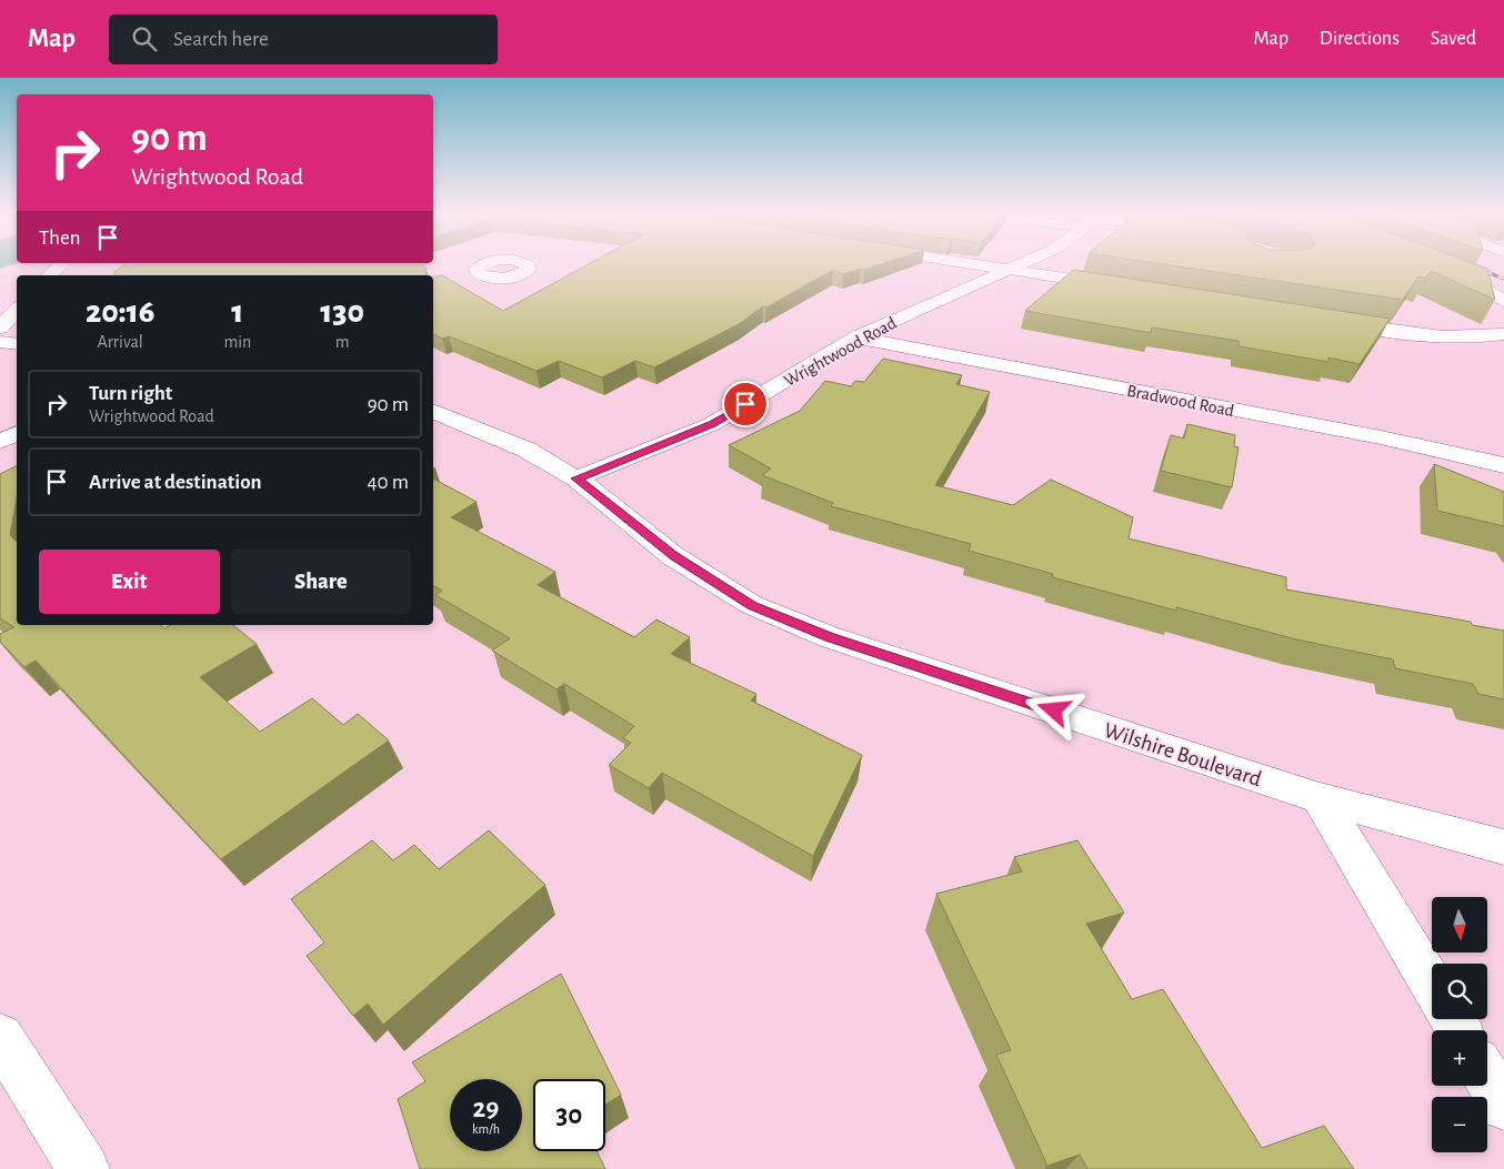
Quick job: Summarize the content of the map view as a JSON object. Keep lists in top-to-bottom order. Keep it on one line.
{"streets":{"street":["Wrightwood Road","Bradwood Road","Wilshire Boulevard"]},"crossings":[["Wrightwood Road","Bradwood Road"],["Wrightwood Road","Wilshire Boulevard"]],"north":"bottom","page":{"header":"Map","search":"Search here","nav":["Map","Directions","Saved"],"turn":["90 m","Wrightwood Road"],"then":"Then","eta":["20:16","Arrival","1","min","130","m"],"list":[{"name":"Turn right","note":"Wrightwood Road","value":"90 m"},{"name":"Arrive at destination","value":"40 m"}],"buttons":["Exit","Share"],"map_buttons":["+","−"],"speed":"29 km/h","limit":"30"}}
